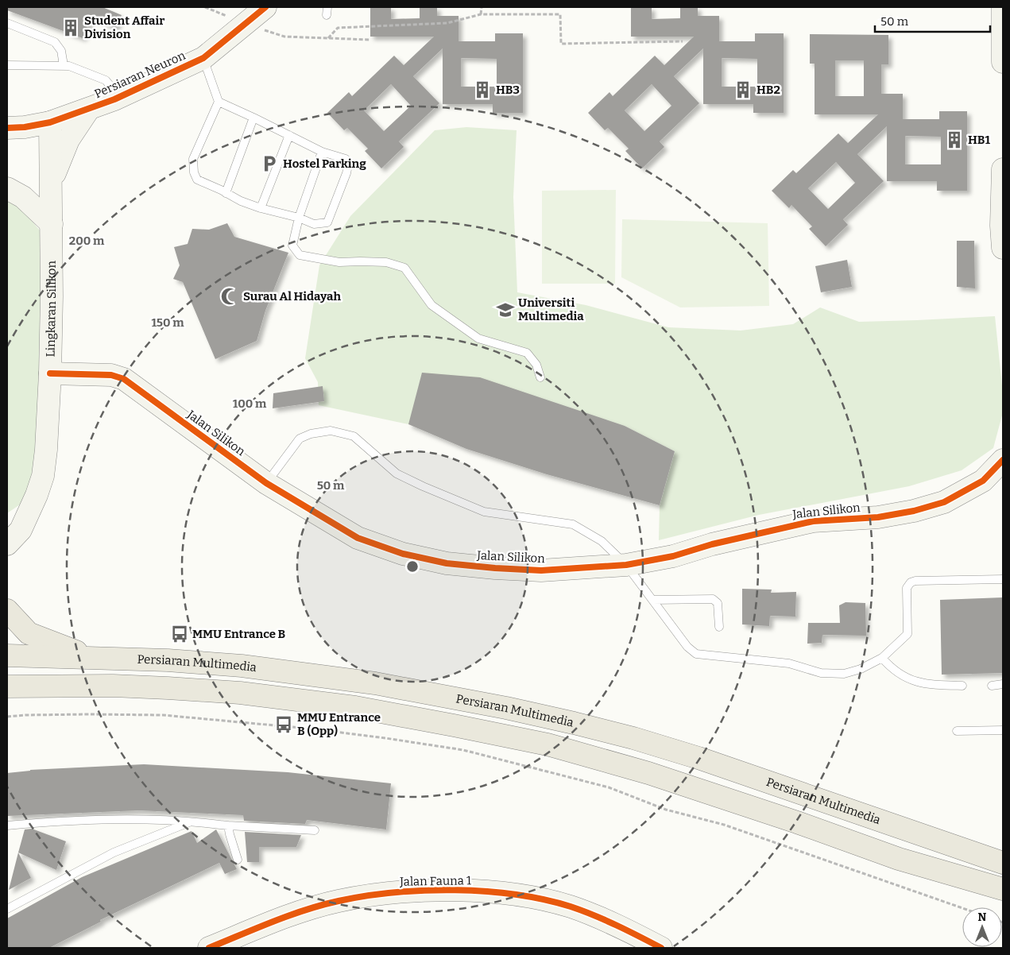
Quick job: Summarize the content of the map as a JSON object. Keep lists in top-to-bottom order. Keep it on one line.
{"streets":{"main road":["Persiaran Multimedia"],"street":["Persiaran Neuron","Lingkaran Silikon","Jalan Silikon","Jalan Fauna 1"]},"crossings":[["Persiaran Neuron","Lingkaran Silikon"],["Lingkaran Silikon","Jalan Silikon"]],"places":{"building":["Student Affair Division","HB3","HB2","HB1"],"parking":["Hostel Parking"],"mosque":["Surau Al Hidayah"],"school or university":["Universiti Multimedia"],"bus stop":["MMU Entrance B","MMU Entrance B (Opp)"]},"scale_bar":"50 m","north":"top","rings":["200 m","150 m","100 m","50 m"]}
